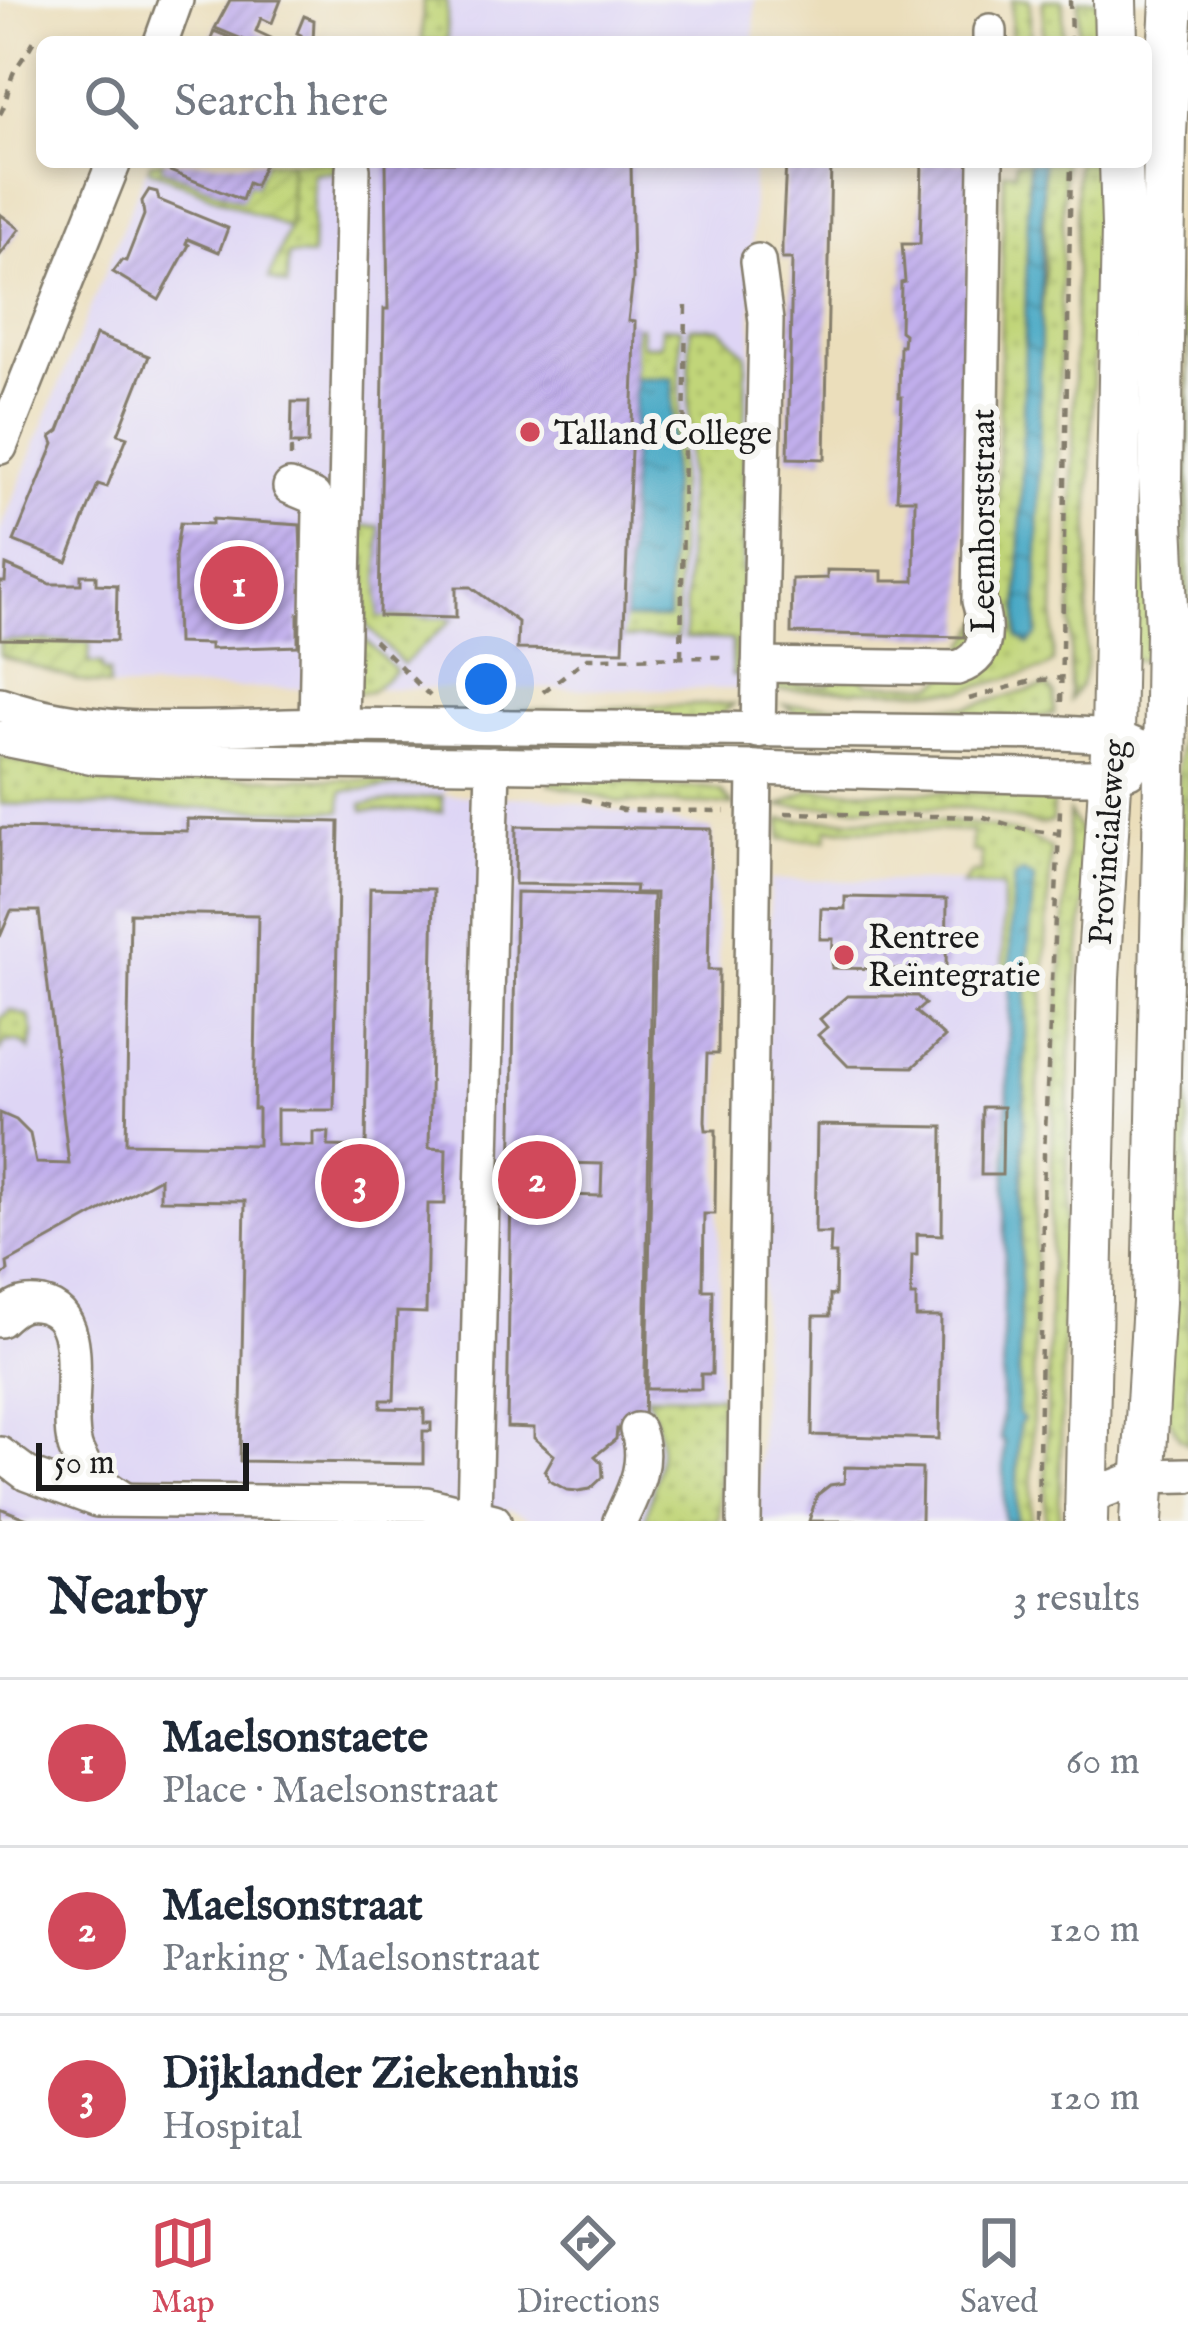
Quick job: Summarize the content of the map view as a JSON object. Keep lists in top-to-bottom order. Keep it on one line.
{"streets":{"main road":["Provincialeweg"],"street":["Leemhorststraat"]},"places":["Talland College","Rentree Reïntegratie"],"scale_bar":"50 m","page":{"search":"Search here","pins":["1","2","3"],"scale":"50 m","heading":["Nearby","3 results"],"list":[{"mark":"1","name":"Maelsonstaete","note":"Place · Maelsonstraat","value":"60 m"},{"mark":"2","name":"Maelsonstraat","note":"Parking · Maelsonstraat","value":"120 m"},{"mark":"3","name":"Dijklander Ziekenhuis","note":"Hospital","value":"120 m"}],"nav":["Map","Directions","Saved"]}}
